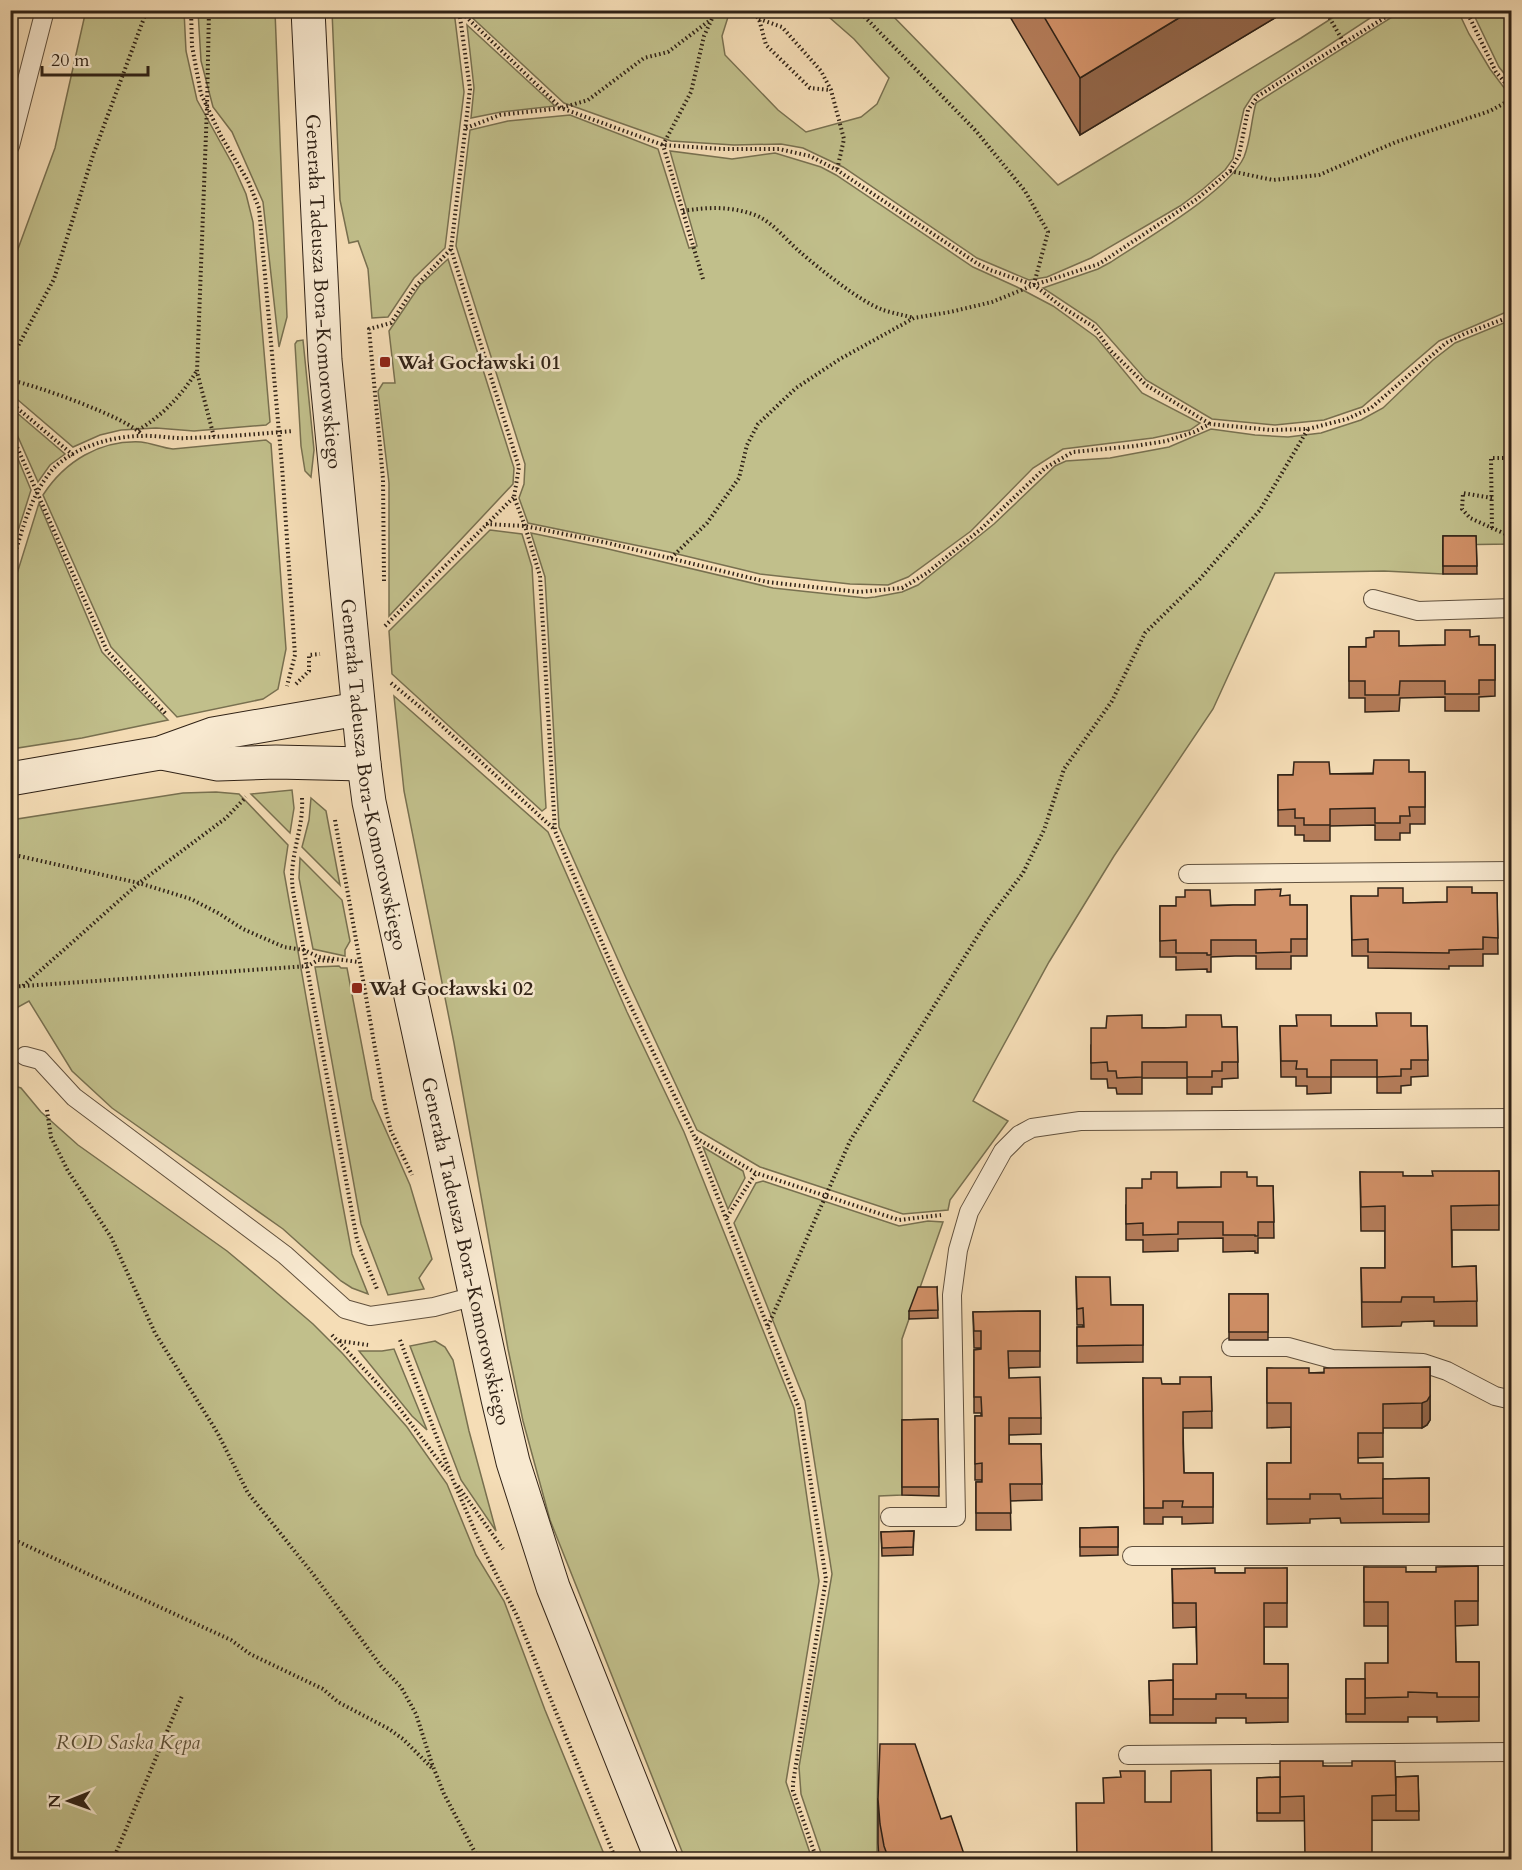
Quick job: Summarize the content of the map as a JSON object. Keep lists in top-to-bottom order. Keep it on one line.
{"streets":{"street":["Generała Tadeusza Bora-Komorowskiego"]},"parks":["ROD Saska Kępa"],"places":{"transit":["Wał Gocławski 01","Wał Gocławski 02"]},"scale_bar":"20 m","north":"left"}
